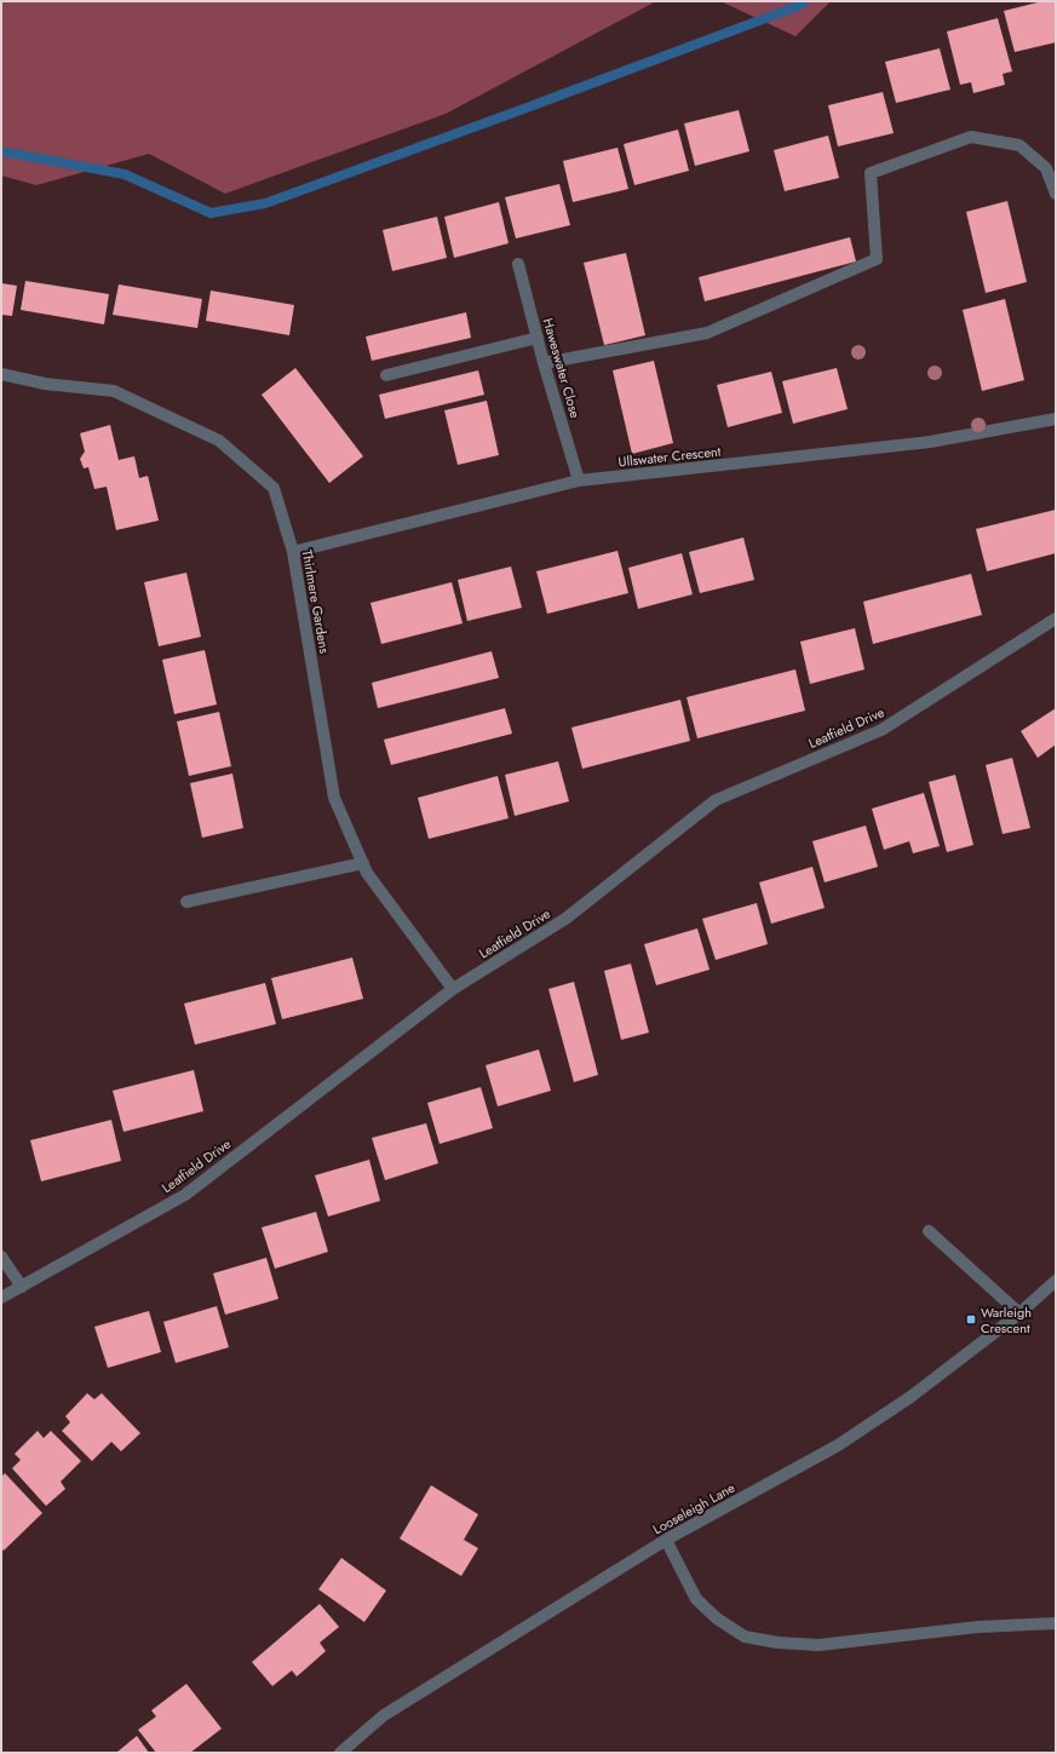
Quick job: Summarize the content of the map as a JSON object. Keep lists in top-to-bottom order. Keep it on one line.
{"streets":{"street":["Haweswater Close","Ullswater Crescent","Thirlmere Gardens","Leatfield Drive","Looseleigh Lane"]},"crossings":[["Haweswater Close","Ullswater Crescent"],["Ullswater Crescent","Thirlmere Gardens"],["Thirlmere Gardens","Leatfield Drive"]],"places":{"transit":["Warleigh Crescent"]}}
